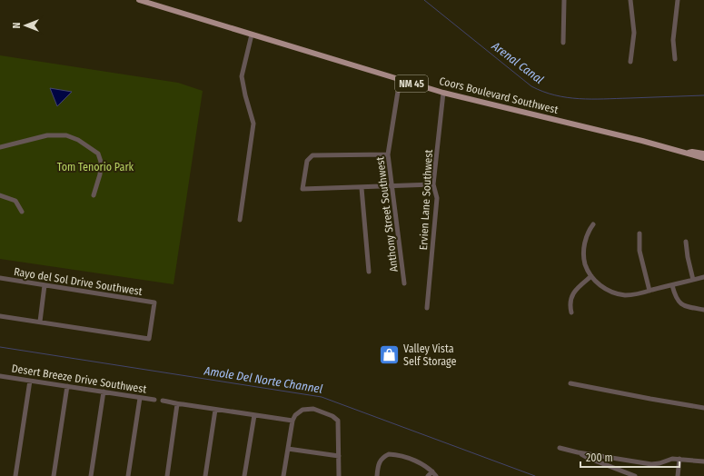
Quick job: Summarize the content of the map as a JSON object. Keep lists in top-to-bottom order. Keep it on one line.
{"streets":{"main road":["NM 45","Coors Boulevard Southwest"],"street":["Ervien Lane Southwest","Anthony Street Southwest","Rayo del Sol Drive Southwest","Desert Breeze Drive Southwest"]},"crossings":[["Coors Boulevard Southwest","Ervien Lane Southwest"],["Coors Boulevard Southwest","Anthony Street Southwest"]],"water":["Arenal Canal","Amole Del Norte Channel"],"parks":["Tom Tenorio Park"],"places":{"shop":["Valley Vista Self Storage"]},"scale_bar":"200 m","north":"left"}
